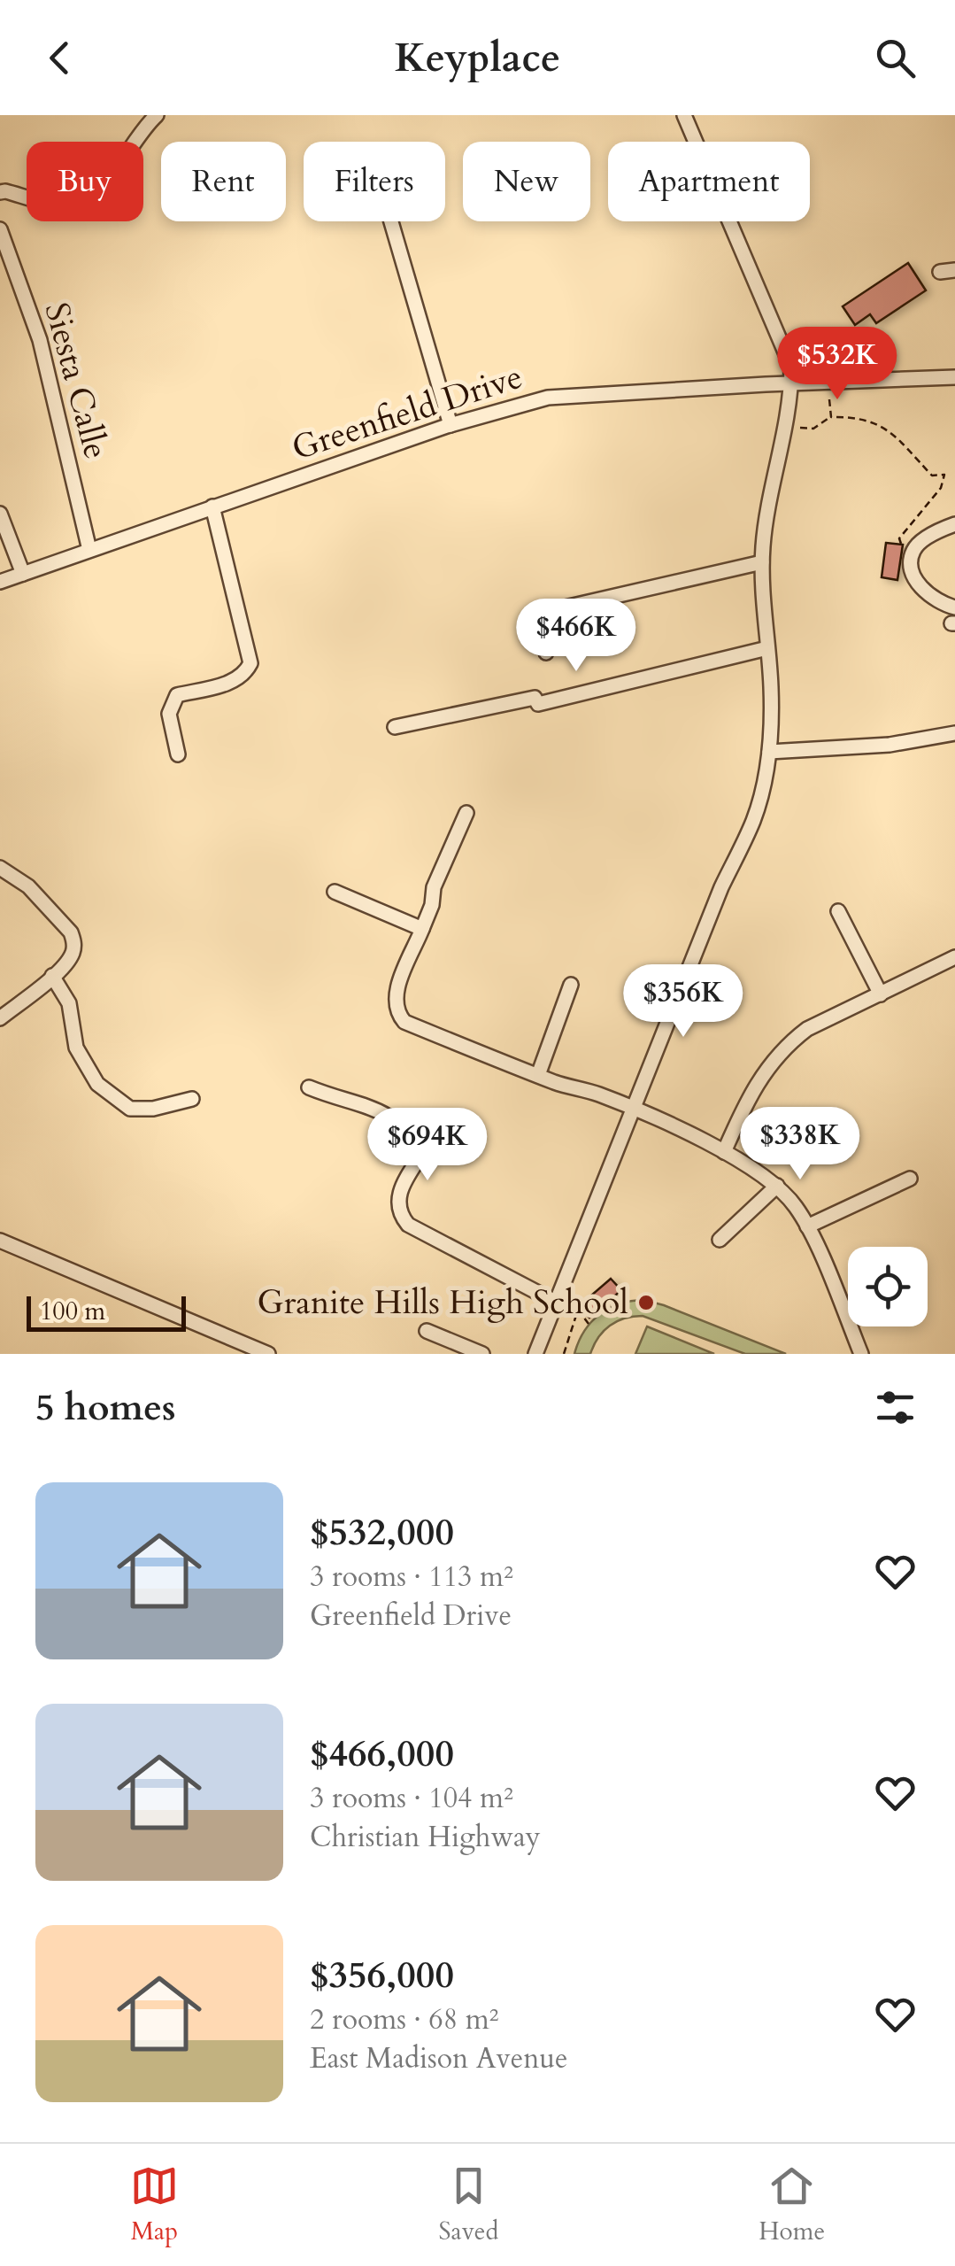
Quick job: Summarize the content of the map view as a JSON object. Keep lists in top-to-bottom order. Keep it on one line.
{"streets":{"street":["Siesta Calle","Greenfield Drive"]},"crossings":[["Siesta Calle","Greenfield Drive"]],"places":["Granite Hills High School"],"scale_bar":"100 m","page":{"header":"Keyplace","chip":["Buy","Rent","Filters","New","Apartment"],"price":["$532K","$466K","$356K","$338K","$694K"],"scale":"100 m","heading":"5 homes","list":[{"name":"$532,000","note":"3 rooms · 113 m² · Greenfield Drive"},{"name":"$466,000","note":"3 rooms · 104 m² · Christian Highway"},{"name":"$356,000","note":"2 rooms · 68 m² · East Madison Avenue"}],"tabs":["Map","Saved","Home"]}}
